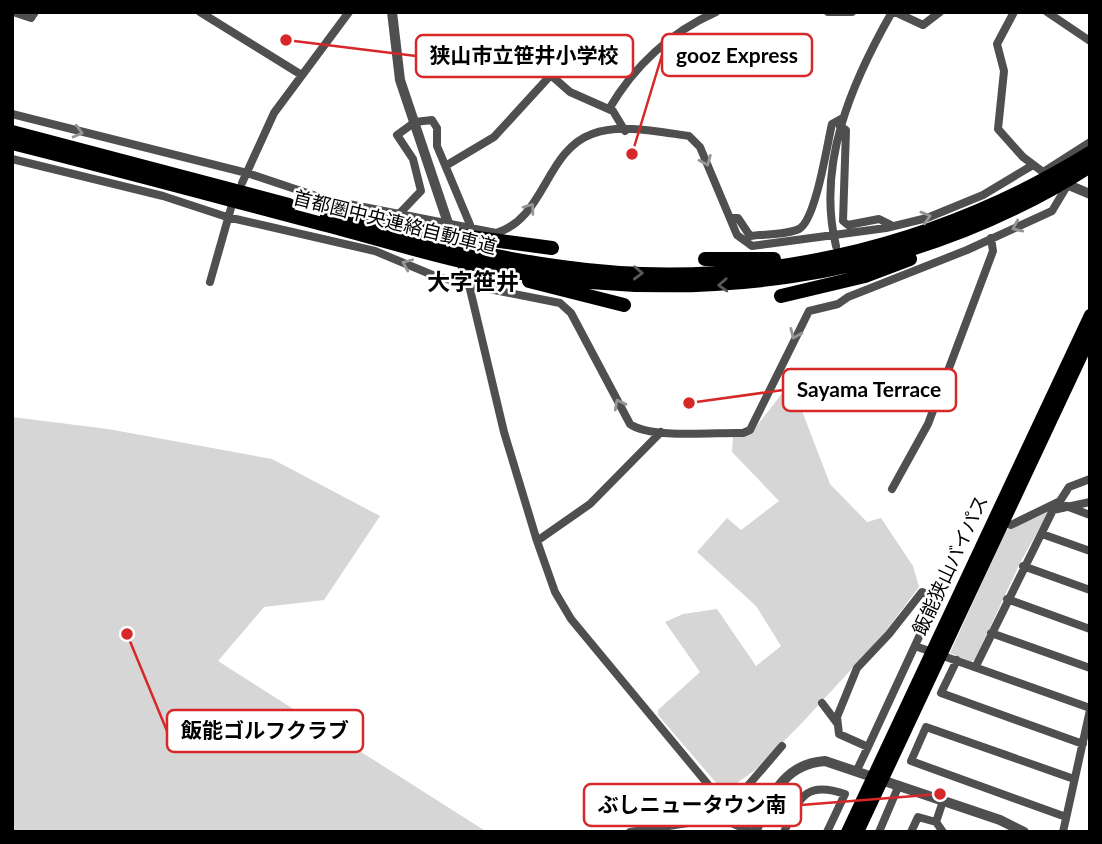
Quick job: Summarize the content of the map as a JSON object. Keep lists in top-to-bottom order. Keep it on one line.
{"streets":{"highway":["首都圏中央連絡自動車道","飯能狭山バイパス"]},"districts":["大字笹井"],"places":["狭山市立笹井小学校","gooz Express","Sayama Terrace","飯能ゴルフクラブ","ぶしニュータウン南"]}
